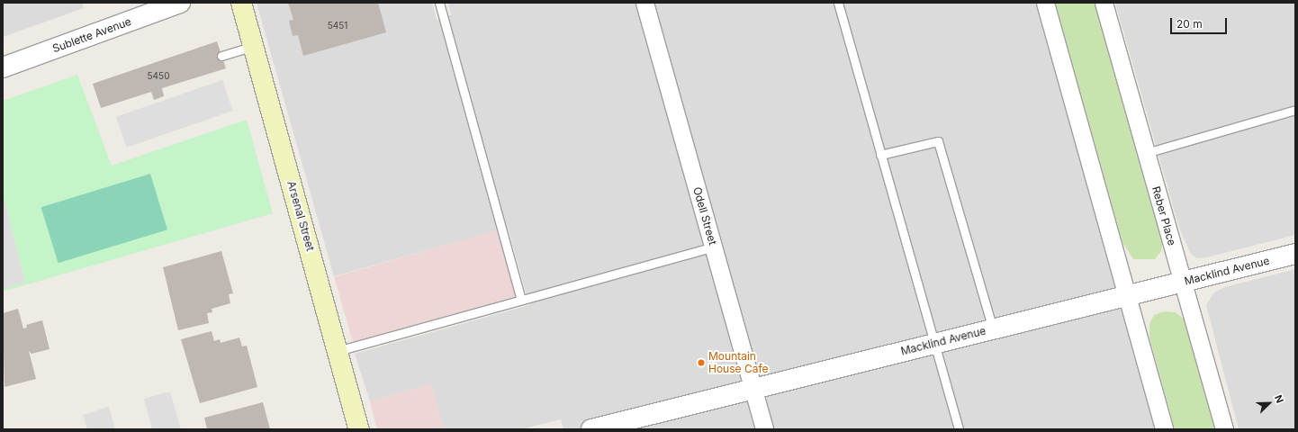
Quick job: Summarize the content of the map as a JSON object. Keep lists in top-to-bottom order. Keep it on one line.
{"streets":{"main road":["Arsenal Street"],"street":["Sublette Avenue","Odell Street","Reber Place","Macklind Avenue"]},"crossings":[["Odell Street","Macklind Avenue"],["Reber Place","Macklind Avenue"]],"places":["Mountain House Cafe"],"house_numbers":["5451","5450"],"scale_bar":"20 m","north":"top right"}
